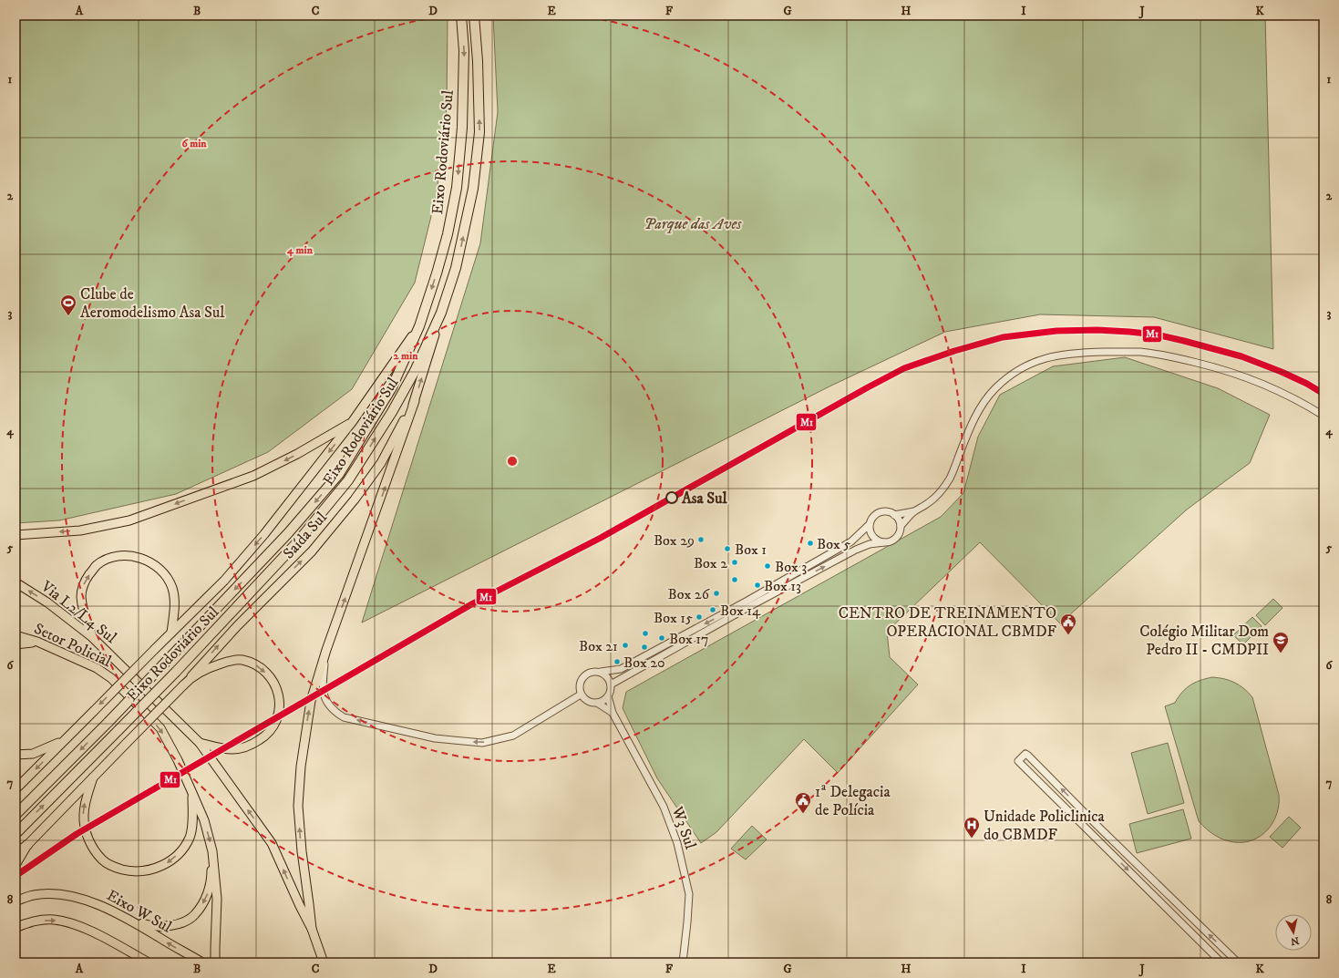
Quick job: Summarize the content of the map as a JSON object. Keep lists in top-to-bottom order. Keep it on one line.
{"streets":{"highway":["Eixo Rodoviário Sul"],"main road":["Saída Sul","Via L2/L4 Sul","Setor Policial","Eixo W Sul"],"street":["W3 Sul"]},"crossings":[["Eixo Rodoviário Sul","Saída Sul"]],"one_way":["Via L2/L4 Sul","Setor Policial"],"parks":["Parque das Aves"],"places":{"sports":["Clube de Aeromodelismo Asa Sul"],"other":["Asa Sul","Box 29","Box 5","Box 1","Box 2","Box 3","Box 13","Box 26","Box 14","Box 15","Box 17","Box 21","Box 20"],"public building":["CENTRO DE TREINAMENTO OPERACIONAL CBMDF","1ª Delegacia de Polícia"],"school or university":["Colégio Militar Dom Pedro II - CMDPII"],"hospital":["Unidade Policlinica do CBMDF"]},"lines":["transit line M1"],"north":"bottom","grid":{"columns":["A","B","C","D","E","F","G","H","I","J","K"],"rows":["1","2","3","4","5","6","7","8"]},"rings":["6 min","4 min","2 min"]}
